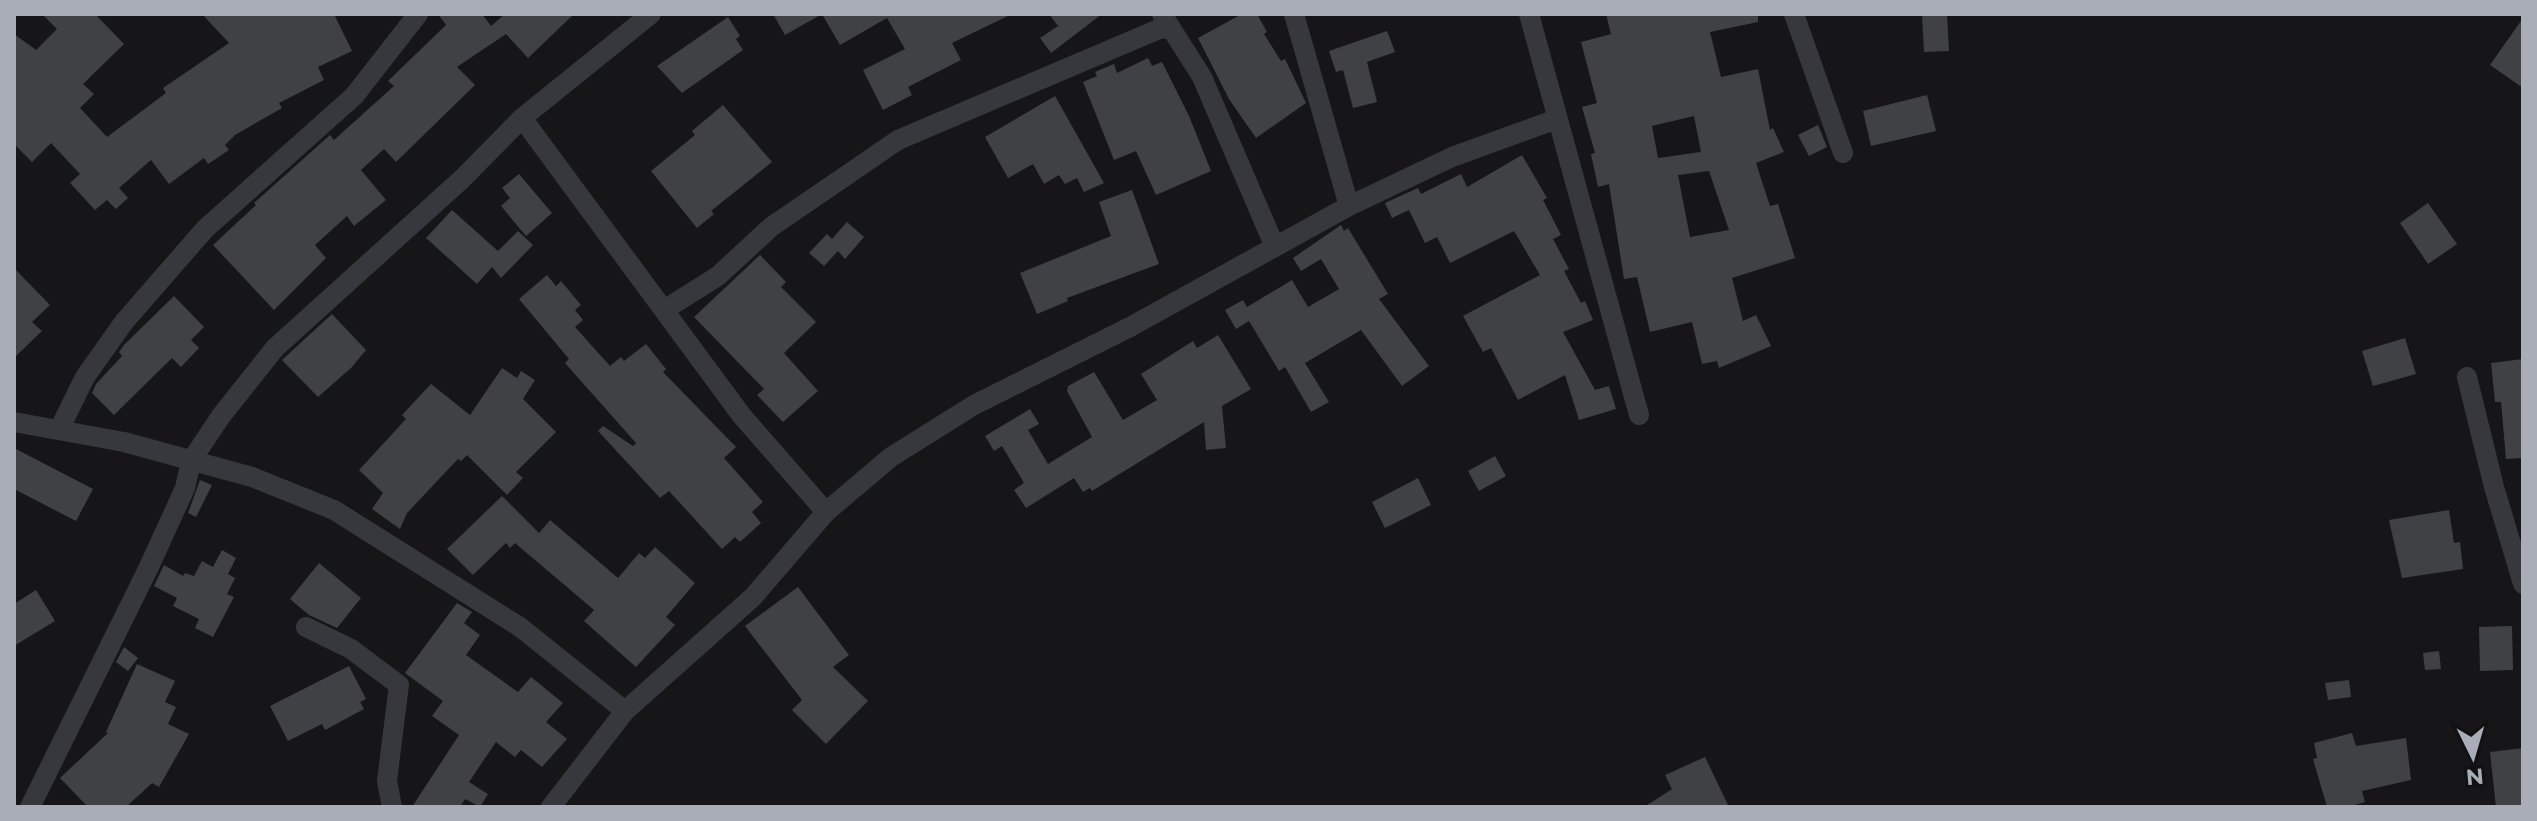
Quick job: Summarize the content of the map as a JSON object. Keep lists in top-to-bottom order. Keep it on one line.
{"north":"bottom"}
